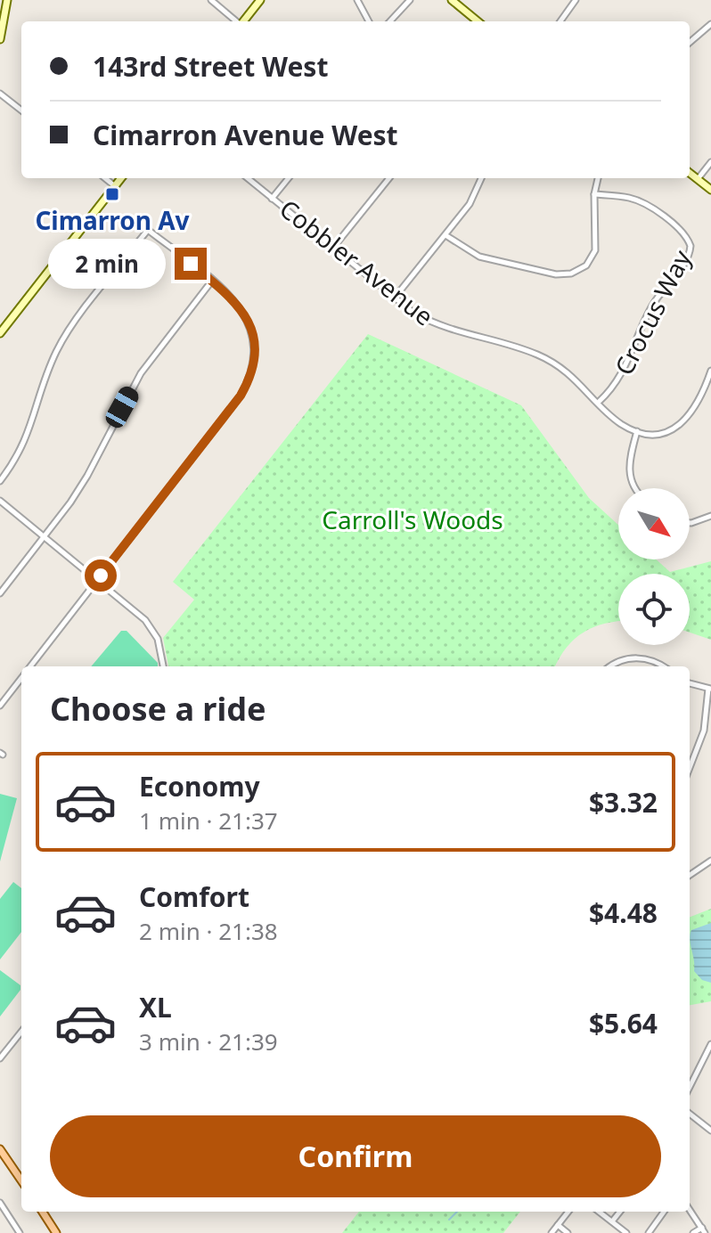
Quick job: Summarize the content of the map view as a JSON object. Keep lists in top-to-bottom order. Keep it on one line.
{"streets":{"street":["Cobbler Avenue","Crocus Way"]},"crossings":[["Cobbler Avenue","Crocus Way"]],"parks":["Carroll's Woods"],"places":{"transit":["Cimarron Av"]},"north":"bottom right","page":{"banner":["143rd Street West","Cimarron Avenue West"],"bubble":"2 min","heading":"Choose a ride","list":[{"name":"Economy","note":"1 min · 21:37","value":"$3.32"},{"name":"Comfort","note":"2 min · 21:38","value":"$4.48"},{"name":"XL","note":"3 min · 21:39","value":"$5.64"}],"buttons":"Confirm"}}
